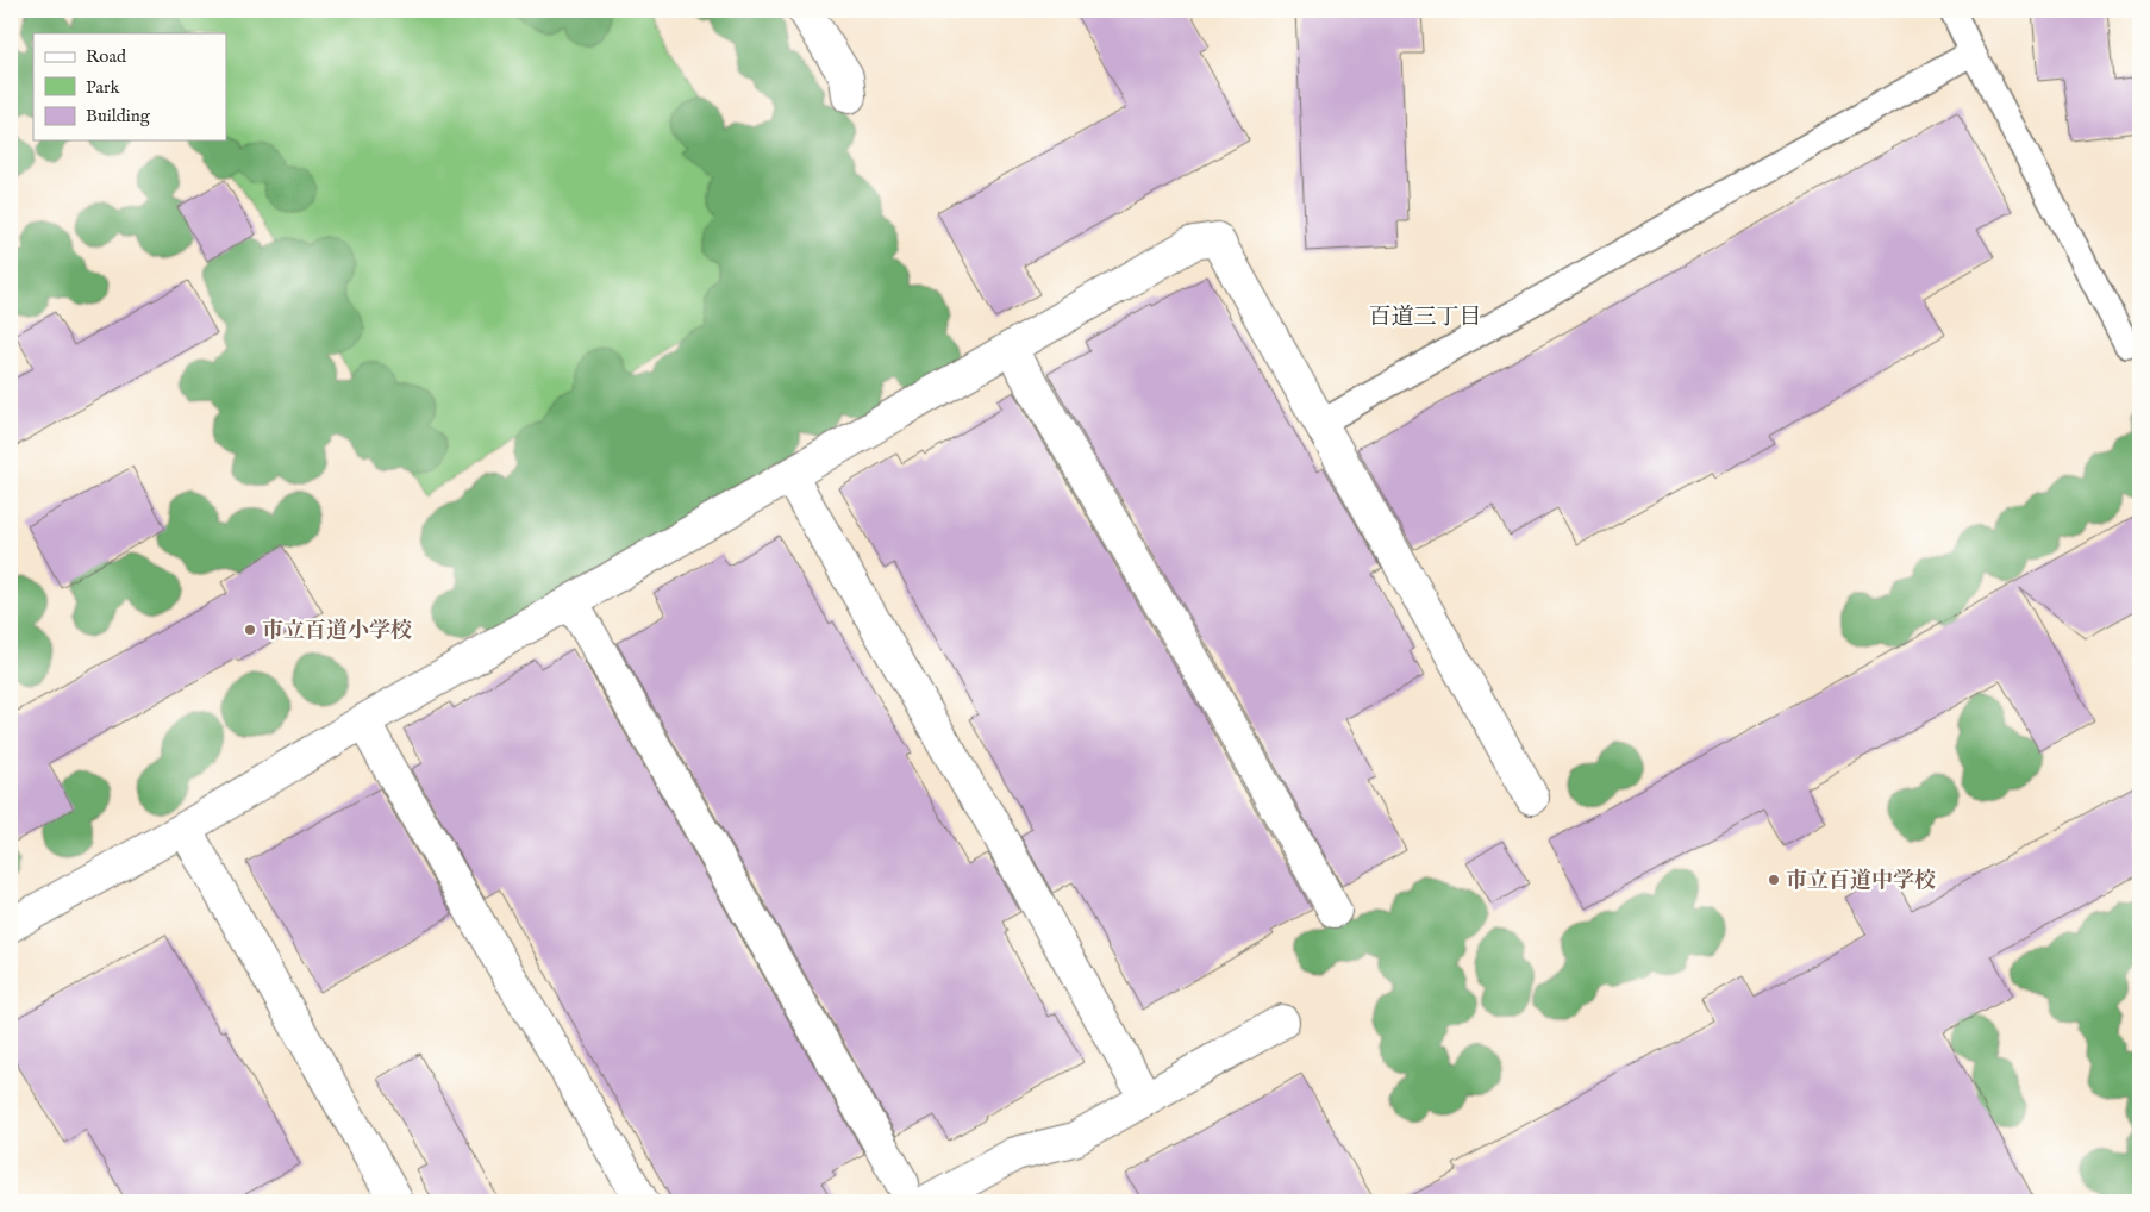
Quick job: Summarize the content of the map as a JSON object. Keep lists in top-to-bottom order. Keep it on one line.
{"districts":["百道三丁目"],"places":["市立百道小学校","市立百道中学校"],"legend":["Road","Park","Building"]}
